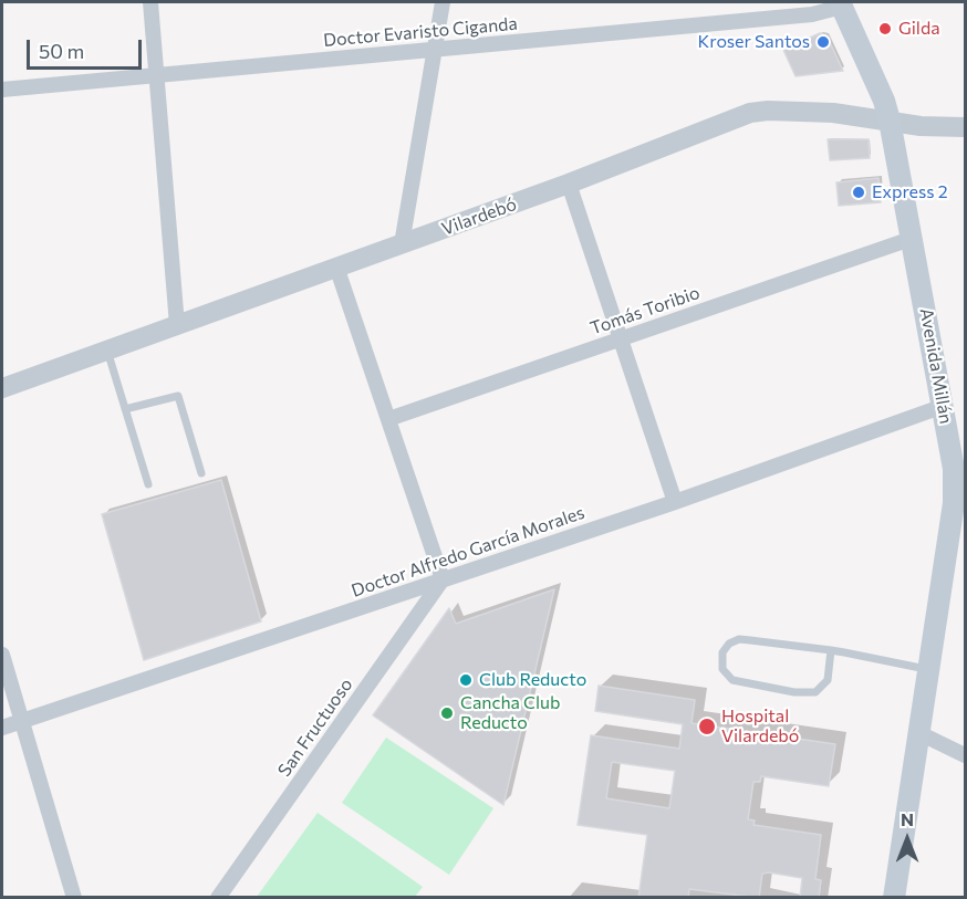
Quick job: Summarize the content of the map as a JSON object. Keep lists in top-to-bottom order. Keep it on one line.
{"streets":{"main road":["Avenida Millán"],"street":["Doctor Evaristo Ciganda","Vilardebó","Tomás Toribio","Doctor Alfredo García Morales","San Fructuoso"]},"crossings":[["Doctor Evaristo Ciganda","Avenida Millán"],["Vilardebó","Avenida Millán"],["Tomás Toribio","Avenida Millán"],["Avenida Millán","Doctor Alfredo García Morales"],["Doctor Alfredo García Morales","San Fructuoso"]],"places":["Gilda","Kroser Santos","Express 2","Club Reducto","Cancha Club Reducto","Hospital Vilardebó"],"scale_bar":"50 m","north":"top"}
